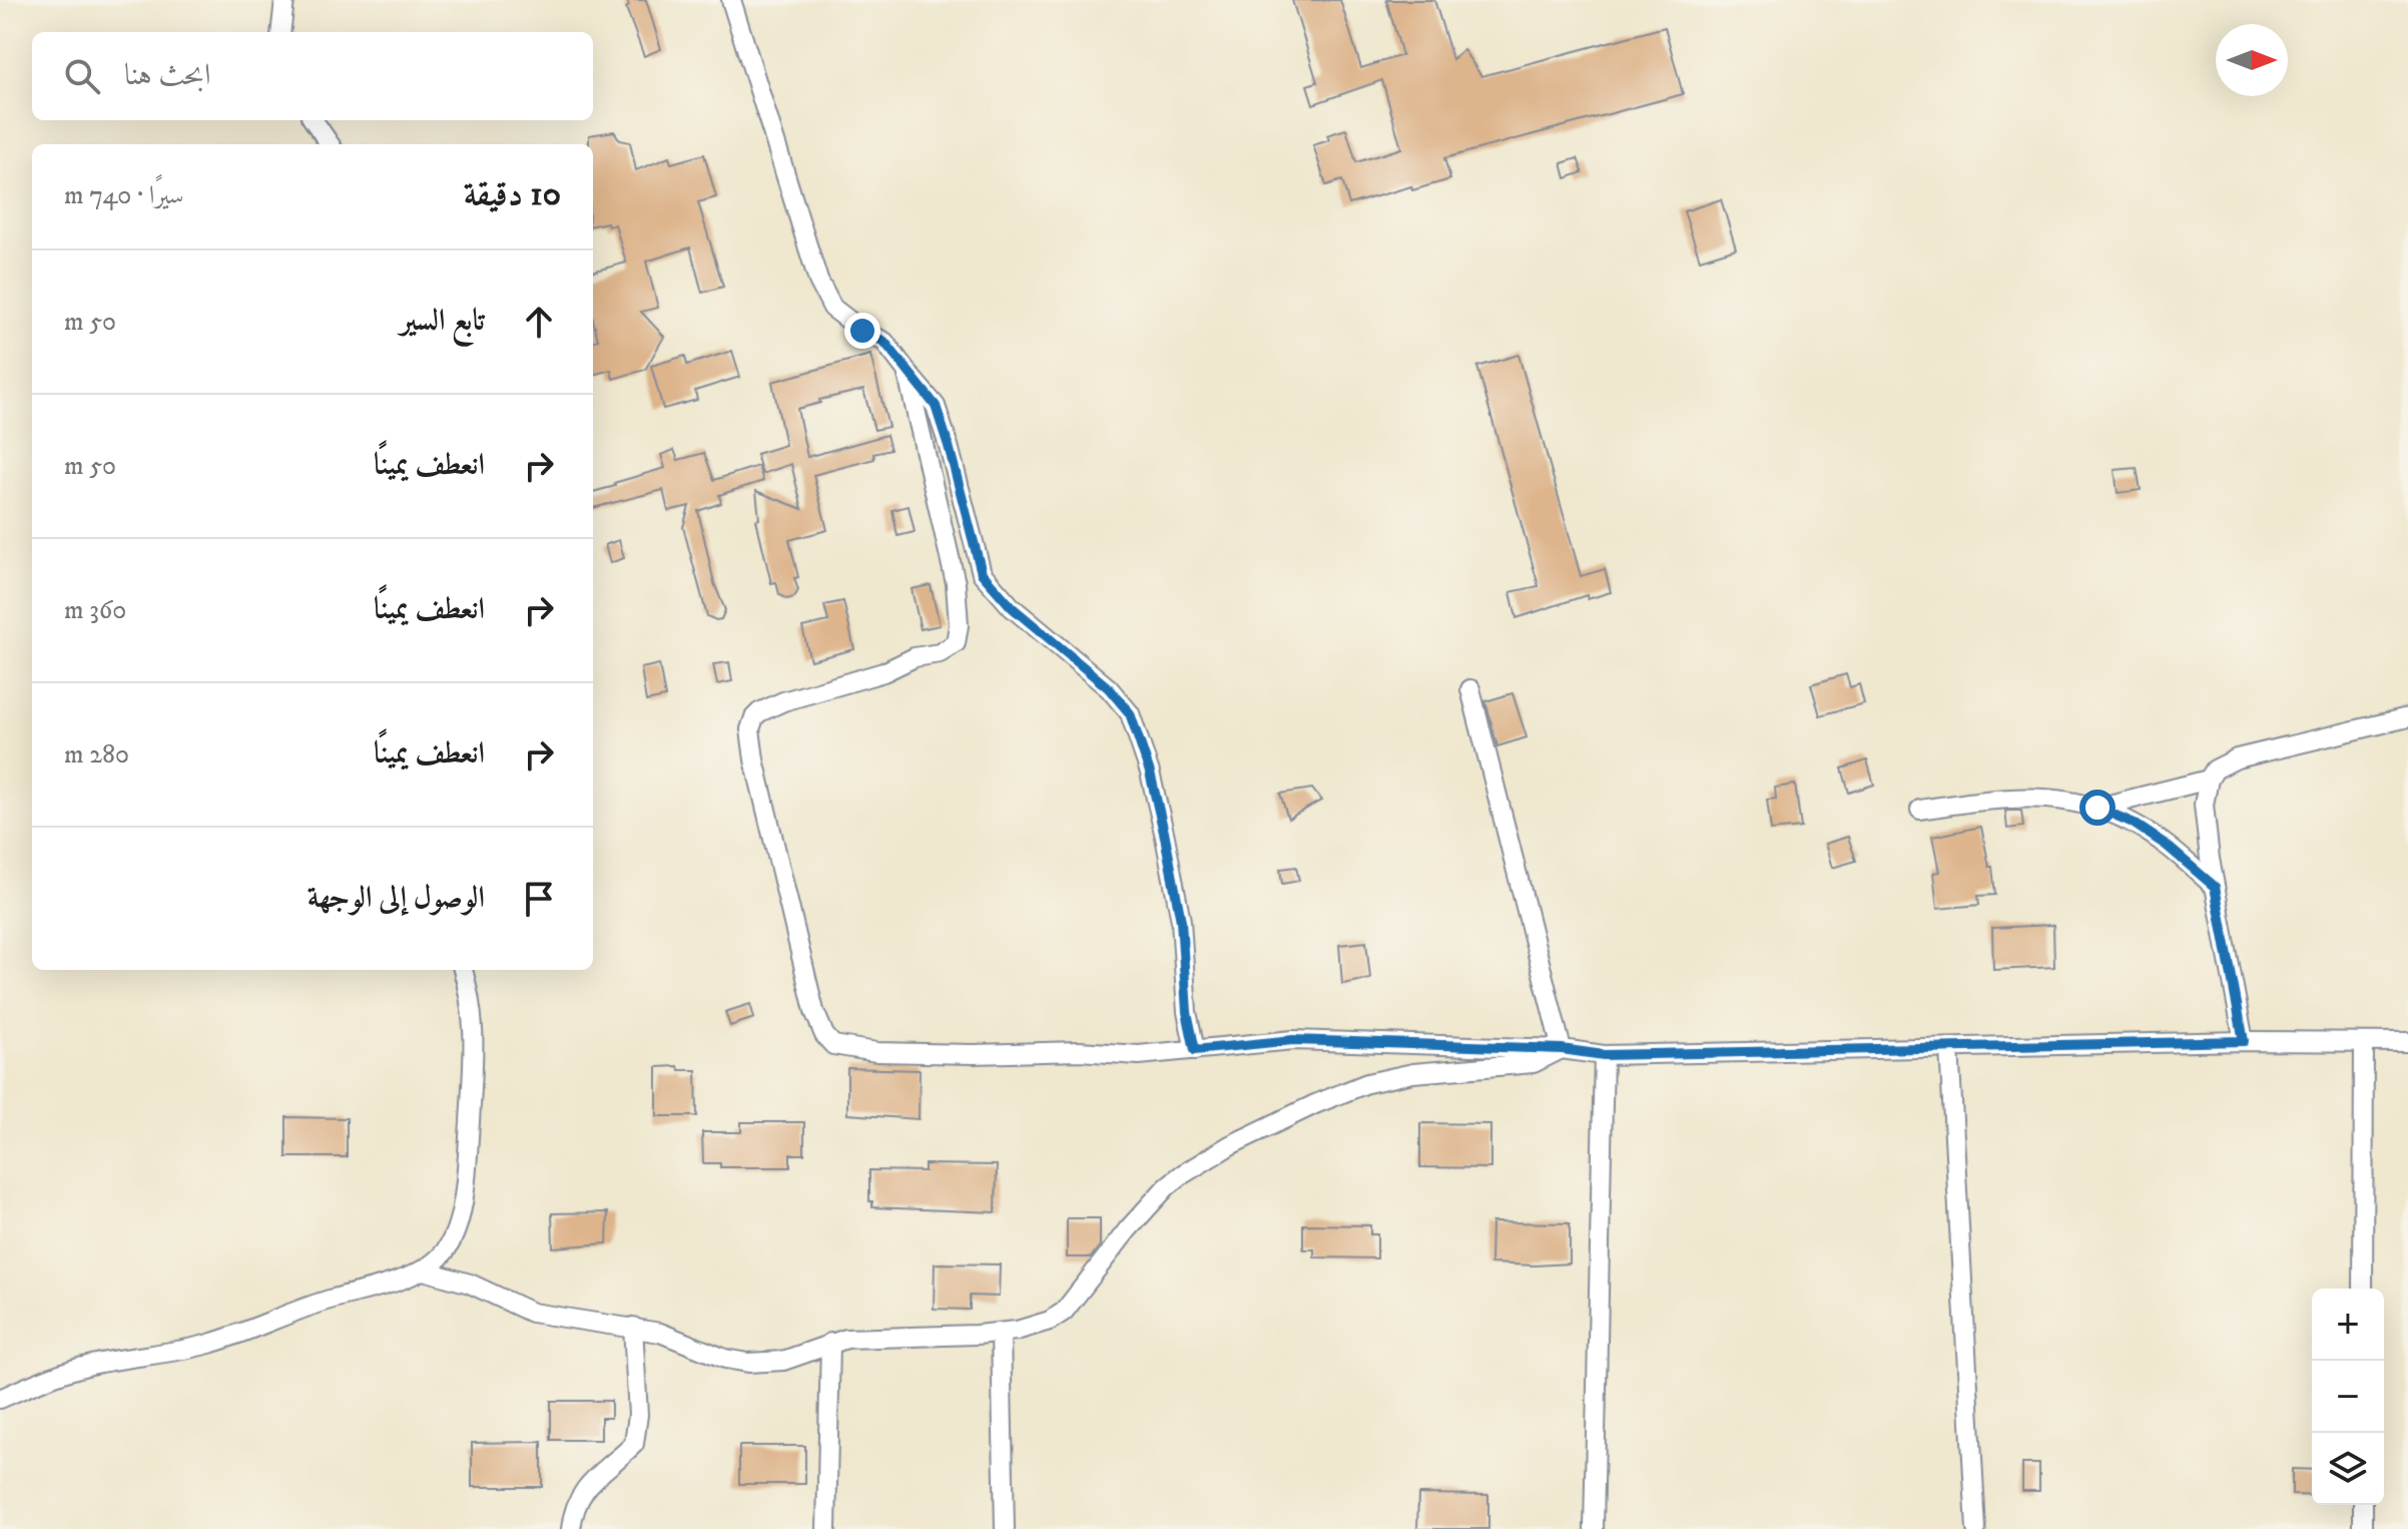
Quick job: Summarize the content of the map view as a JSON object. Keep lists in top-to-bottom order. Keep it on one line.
{"north":"right","page":{"search":"ابحث هنا","heading":["10 دقيقة","سيرًا · 740 m"],"list":[["تابع السير","50 m"],["انعطف يمينًا","50 m"],["انعطف يمينًا","360 m"],["انعطف يمينًا","280 m"],"الوصول إلى الوجهة"],"map_buttons":["+","−"]}}
